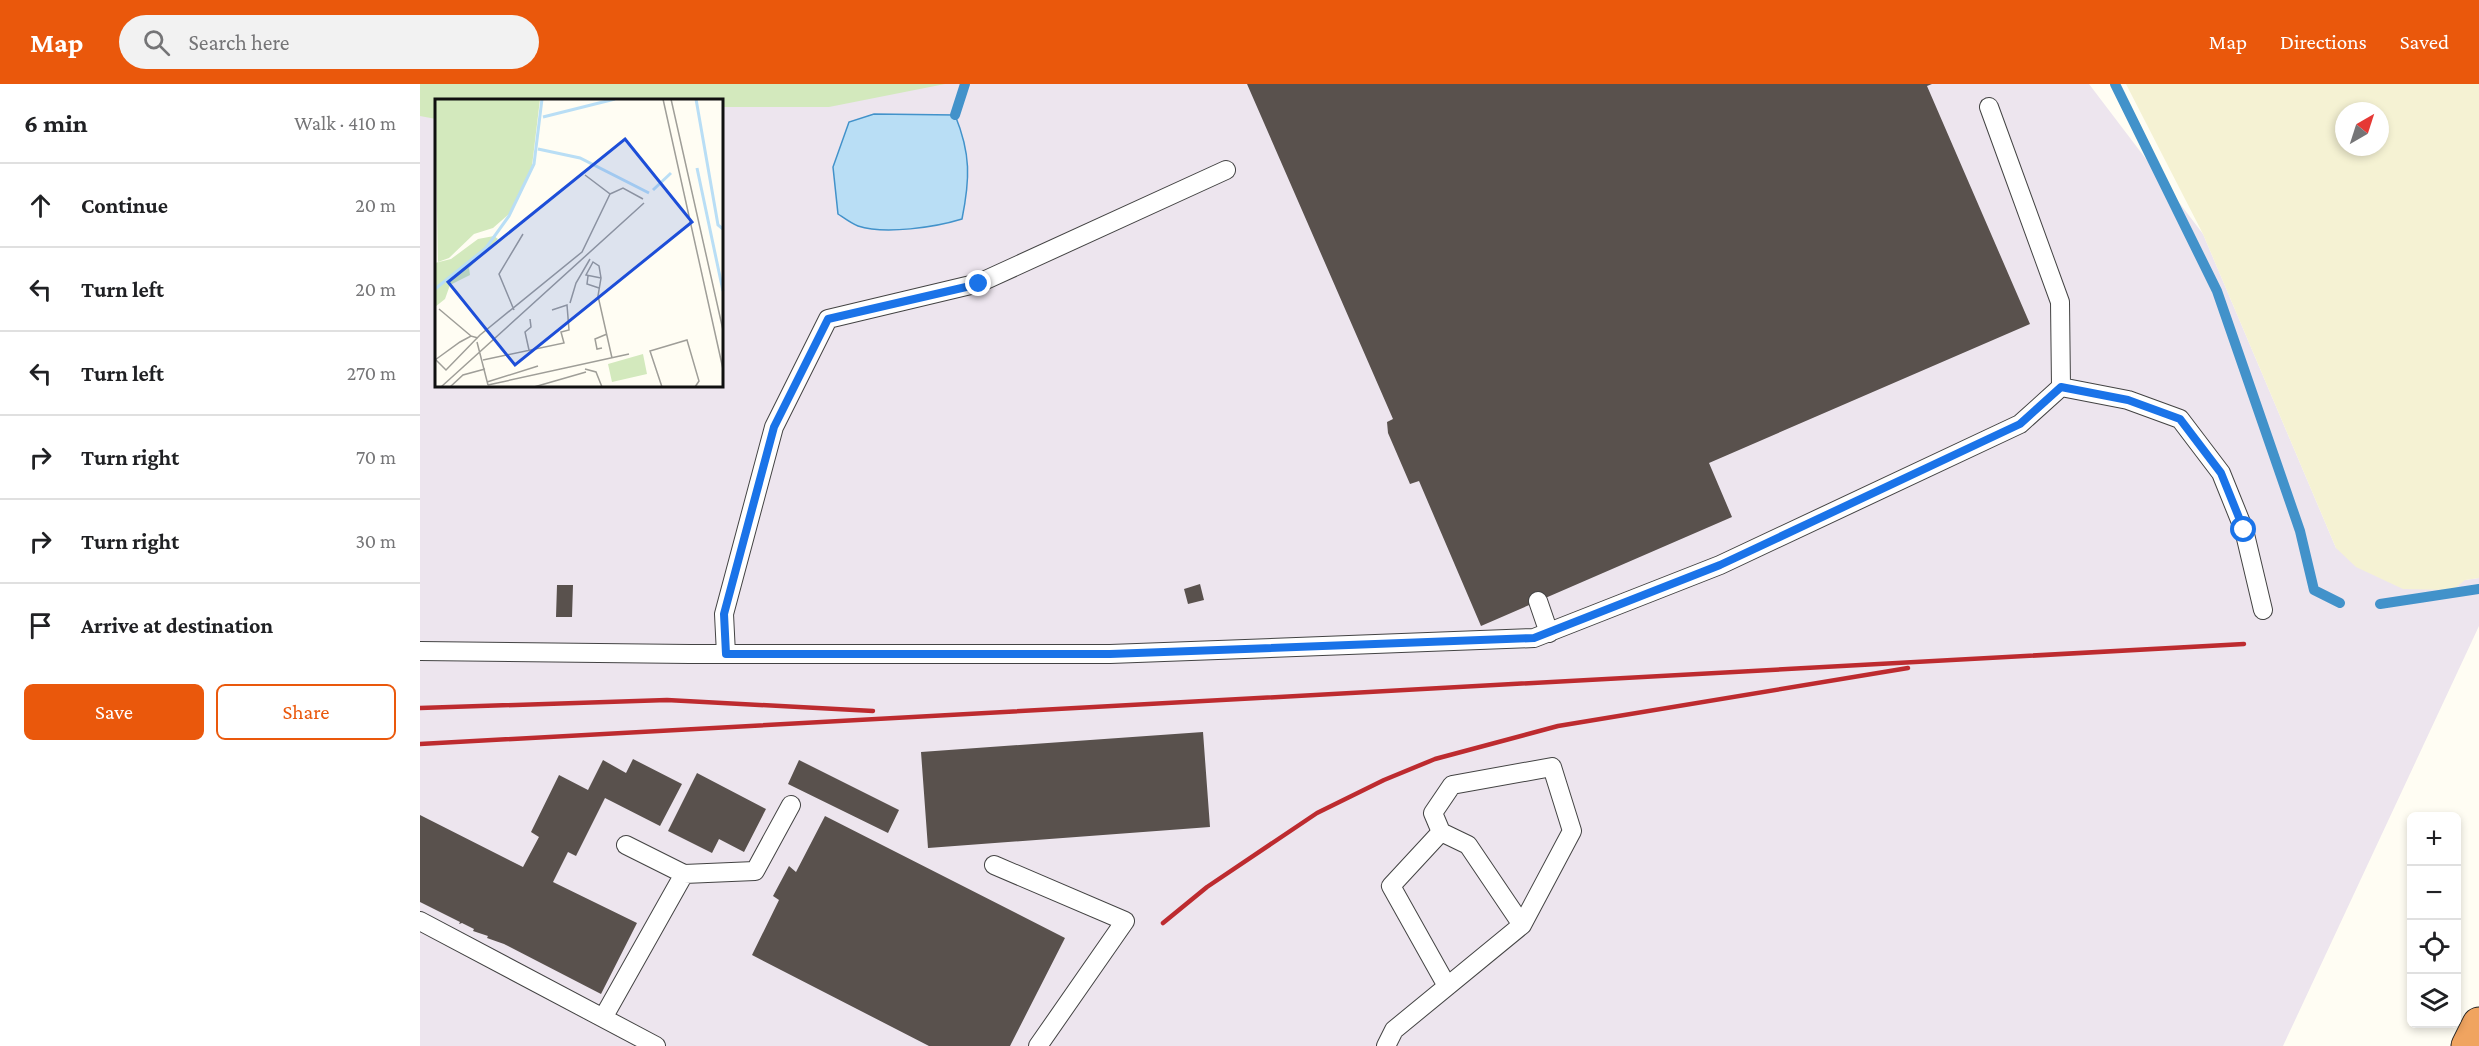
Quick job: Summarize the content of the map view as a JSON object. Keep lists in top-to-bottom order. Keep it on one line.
{"north":"top right","page":{"header":"Map","search":"Search here","nav":["Map","Directions","Saved"],"heading":["6 min","Walk · 410 m"],"list":[["Continue","20 m"],["Turn left","20 m"],["Turn left","270 m"],["Turn right","70 m"],["Turn right","30 m"],"Arrive at destination"],"buttons":["Save","Share"],"map_buttons":["+","−"]}}
